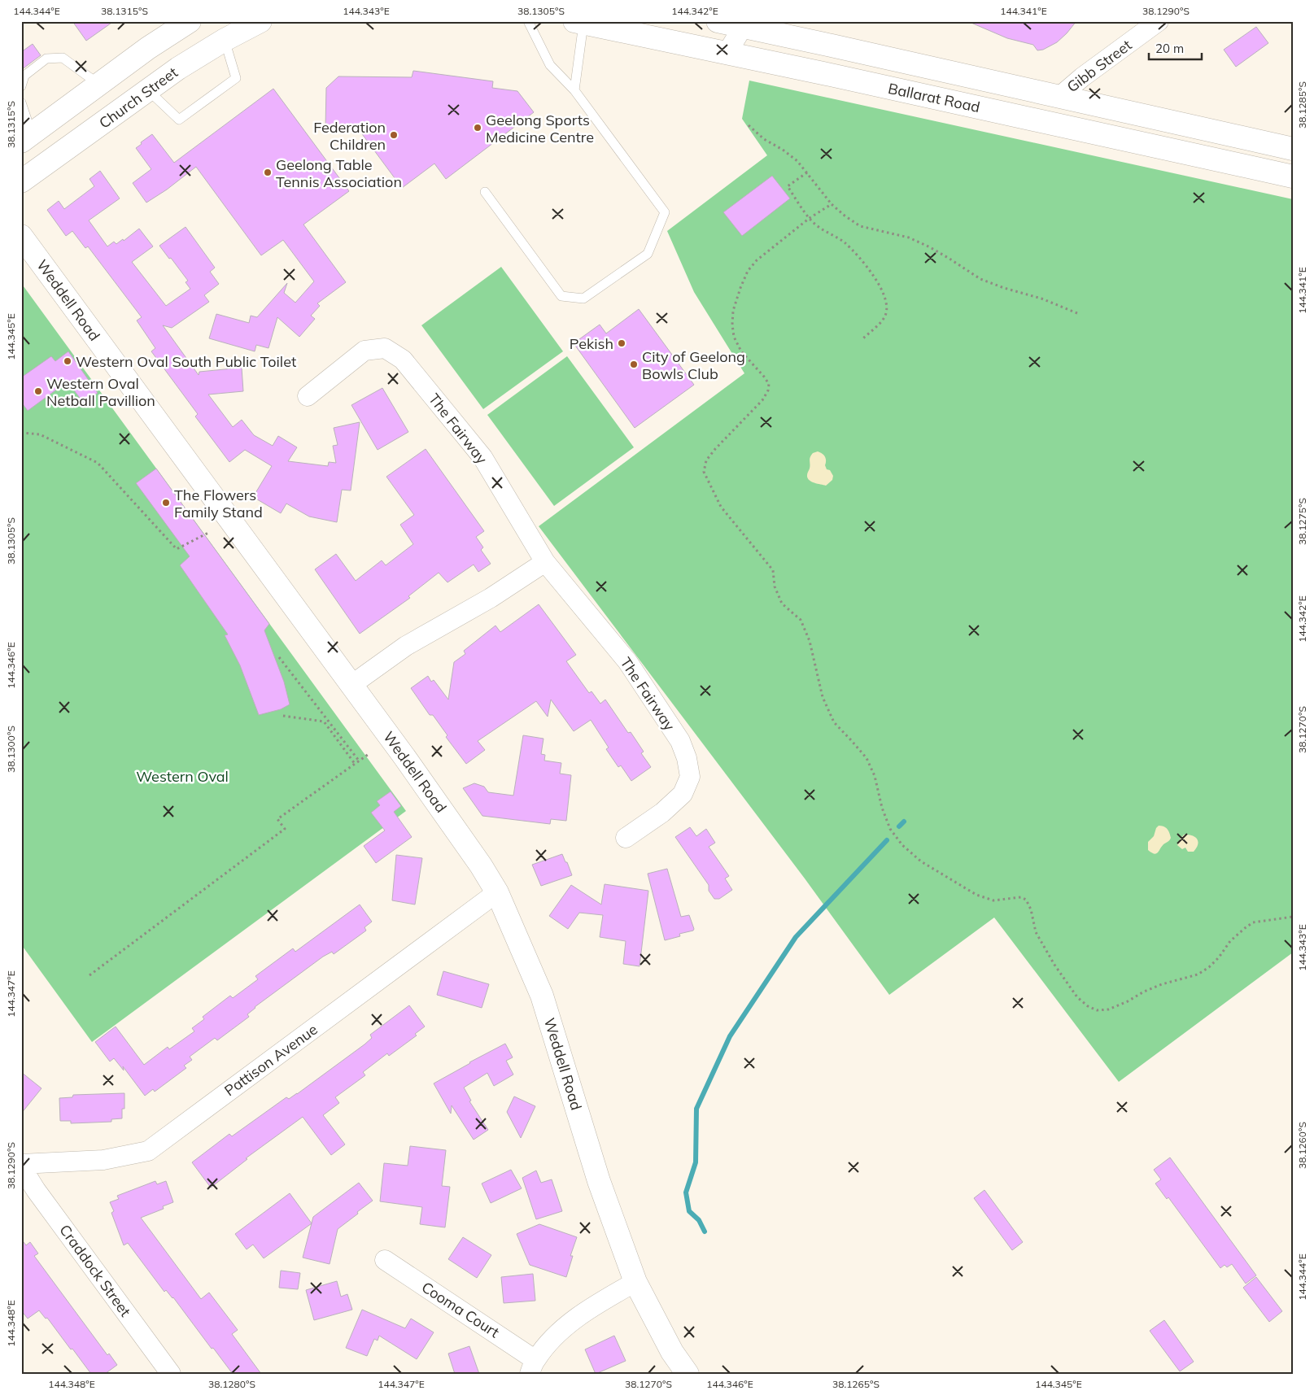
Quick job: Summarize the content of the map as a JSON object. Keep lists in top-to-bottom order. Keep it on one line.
{"streets":{"main road":["Church Street","Ballarat Road","Weddell Road"],"street":["Gibb Street","The Fairway","Pattison Avenue","Craddock Street","Cooma Court"]},"crossings":[["Gibb Street","Ballarat Road"],["Weddell Road","Pattison Avenue"],["Pattison Avenue","Craddock Street"]],"parks":["Western Oval"],"places":["Geelong Sports Medicine Centre","Federation Children","Geelong Table Tennis Association","Pekish","Western Oval South Public Toilet","City of Geelong Bowls Club","Western Oval Netball Pavillion","The Flowers Family Stand"],"scale_bar":"20 m","coordinates":["144.344°E","38.1315°S","144.343°E","38.1305°S","144.342°E","144.341°E","38.1290°S","38.1285°S","144.345°E","38.1275°S","144.346°E","38.1270°S","38.1300°S","144.347°E","38.1260°S","144.348°E","38.1280°S","38.1265°S"]}
